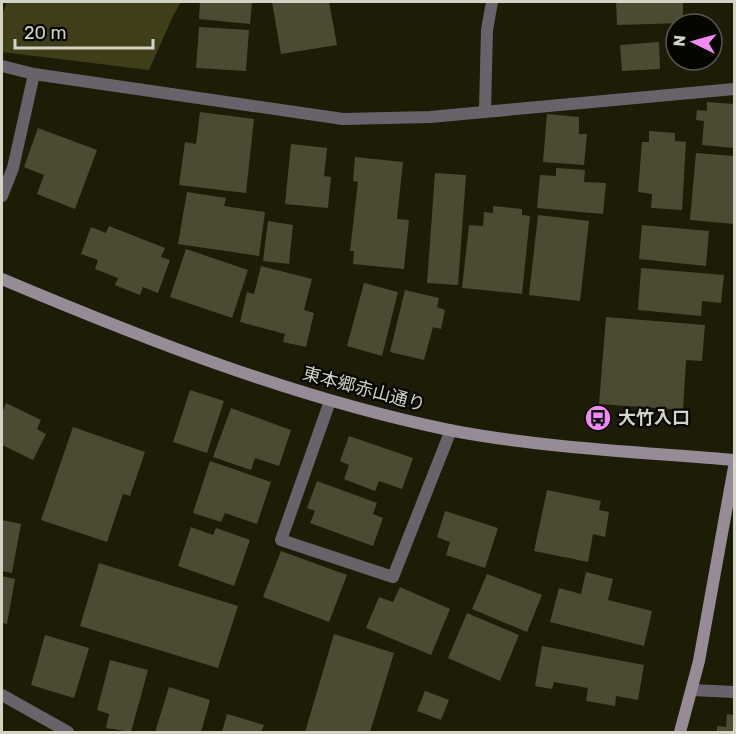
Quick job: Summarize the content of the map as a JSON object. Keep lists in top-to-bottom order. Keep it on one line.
{"streets":{"street":["東本郷赤山通り"]},"places":{"bus stop":["大竹入口"]},"scale_bar":"20 m","north":"left"}
